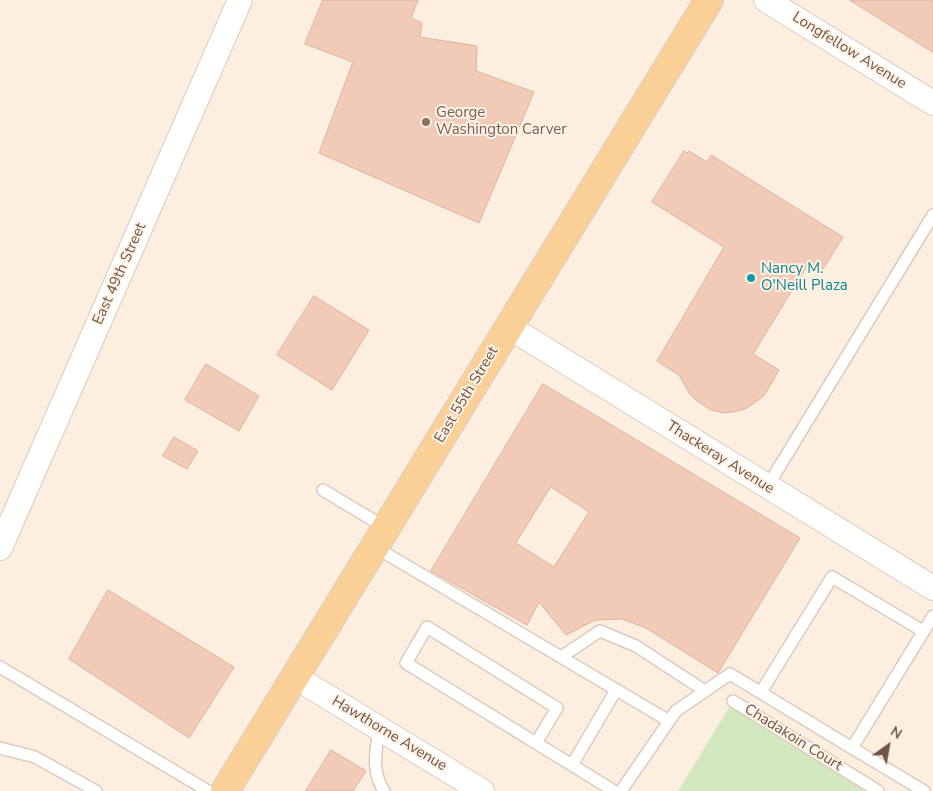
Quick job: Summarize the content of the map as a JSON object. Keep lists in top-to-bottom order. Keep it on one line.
{"streets":{"main road":["East 55th Street"],"street":["Longfellow Avenue","East 49th Street","Thackeray Avenue","Hawthorne Avenue"],"lane":["Chadakoin Court"]},"crossings":[["East 55th Street","Thackeray Avenue"],["East 55th Street","Hawthorne Avenue"]],"places":["George Washington Carver","Nancy M. O'Neill Plaza"],"north":"top right"}
